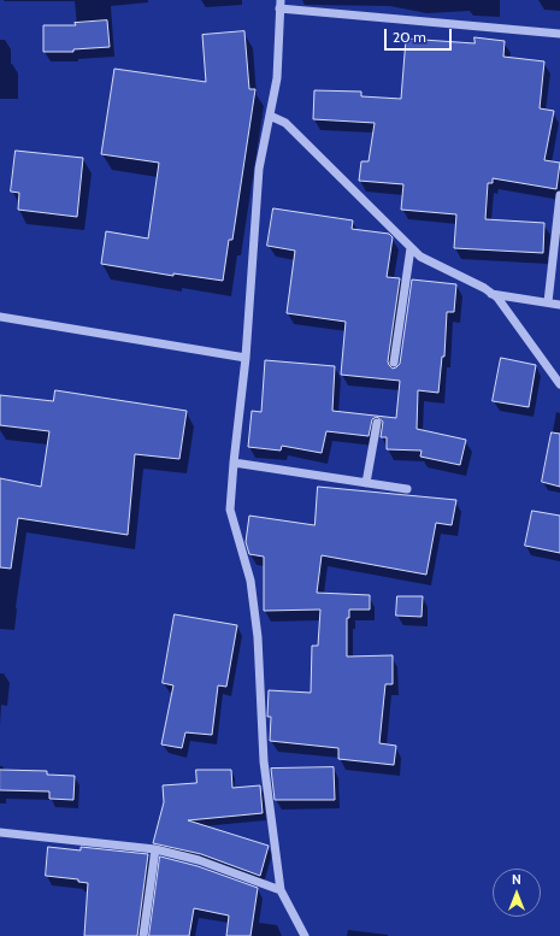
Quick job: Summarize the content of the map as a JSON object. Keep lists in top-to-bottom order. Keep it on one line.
{"scale_bar":"20 m","north":"top"}
